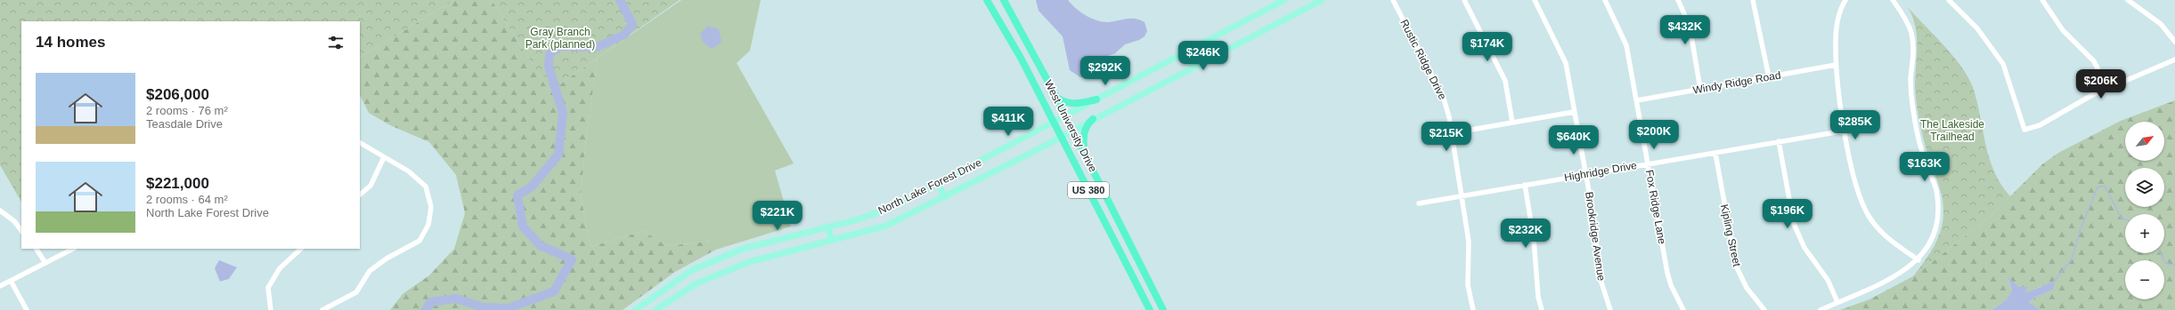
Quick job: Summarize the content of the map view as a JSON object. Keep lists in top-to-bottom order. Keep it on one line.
{"streets":{"highway":["West University Drive","US 380"],"main road":["North Lake Forest Drive"],"street":["Rustic Ridge Drive","Windy Ridge Road","Highridge Drive","Fox Ridge Lane","Kipling Street","Brookridge Avenue"]},"crossings":[["Rustic Ridge Drive","Highridge Drive"],["Windy Ridge Road","Fox Ridge Lane"],["West University Drive","North Lake Forest Drive"],["Highridge Drive","Fox Ridge Lane"],["Highridge Drive","Kipling Street"],["Highridge Drive","Brookridge Avenue"]],"parks":["Gray Branch Park (planned)","The Lakeside Trailhead"],"north":"top right","page":{"price":["$432K","$174K","$246K","$292K","$206K","$411K","$285K","$200K","$215K","$640K","$163K","$196K","$221K","$232K"],"heading":"14 homes","list":[{"name":"$206,000","note":"2 rooms · 76 m² · Teasdale Drive"},{"name":"$221,000","note":"2 rooms · 64 m² · North Lake Forest Drive"}],"map_buttons":["+","−"]}}
